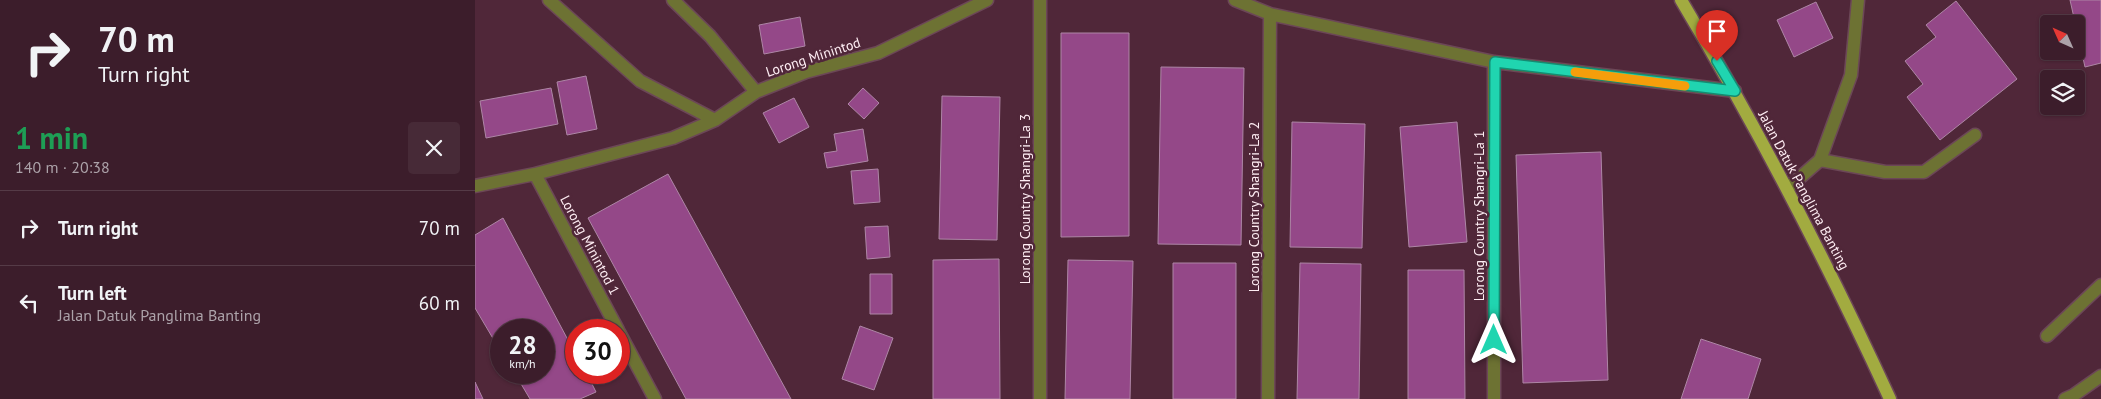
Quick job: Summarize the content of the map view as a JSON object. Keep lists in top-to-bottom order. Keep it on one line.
{"streets":{"main road":["Jalan Datuk Panglima Banting"],"street":["Lorong Minintod","Lorong Country Shangri-La 3","Lorong Country Shangri-La 2","Lorong Country Shangri-La 1","Lorong Minintod 1"]},"crossings":[["Lorong Minintod","Lorong Minintod 1"]],"north":"top left","page":{"turn":["70 m","Turn right"],"heading":["1 min","140 m · 20:38"],"list":[{"name":"Turn right","value":"70 m"},{"name":"Turn left","note":"Jalan Datuk Panglima Banting","value":"60 m"}],"speed":"28 km/h","limit":"30"}}
